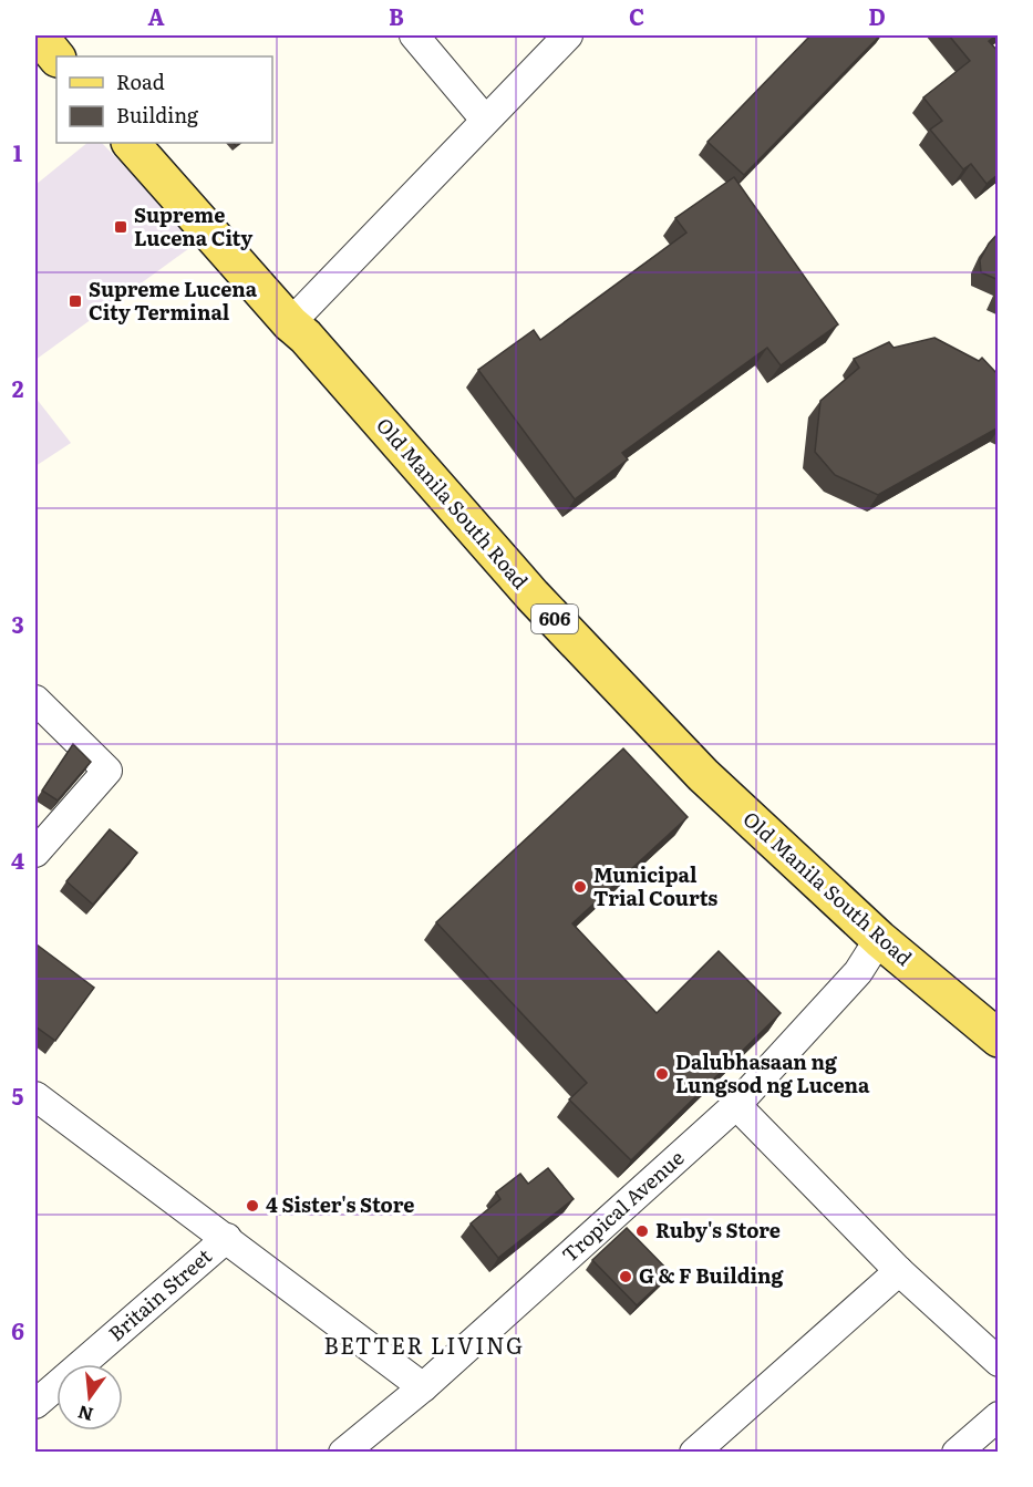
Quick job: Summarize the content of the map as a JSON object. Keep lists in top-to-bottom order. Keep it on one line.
{"streets":{"main road":["Old Manila South Road","606"],"street":["Tropical Avenue","Britain Street"]},"crossings":[["Old Manila South Road","Tropical Avenue"]],"districts":["BETTER LIVING"],"places":{"transit":["Supreme Lucena City","Supreme Lucena City Terminal"],"other":["Municipal Trial Courts","Dalubhasaan ng Lungsod ng Lucena","4 Sister's Store","Ruby's Store","G & F Building"]},"legend":["Road","Building"],"north":"bottom","grid":{"columns":["A","B","C","D"],"rows":["1","2","3","4","5","6"]}}
